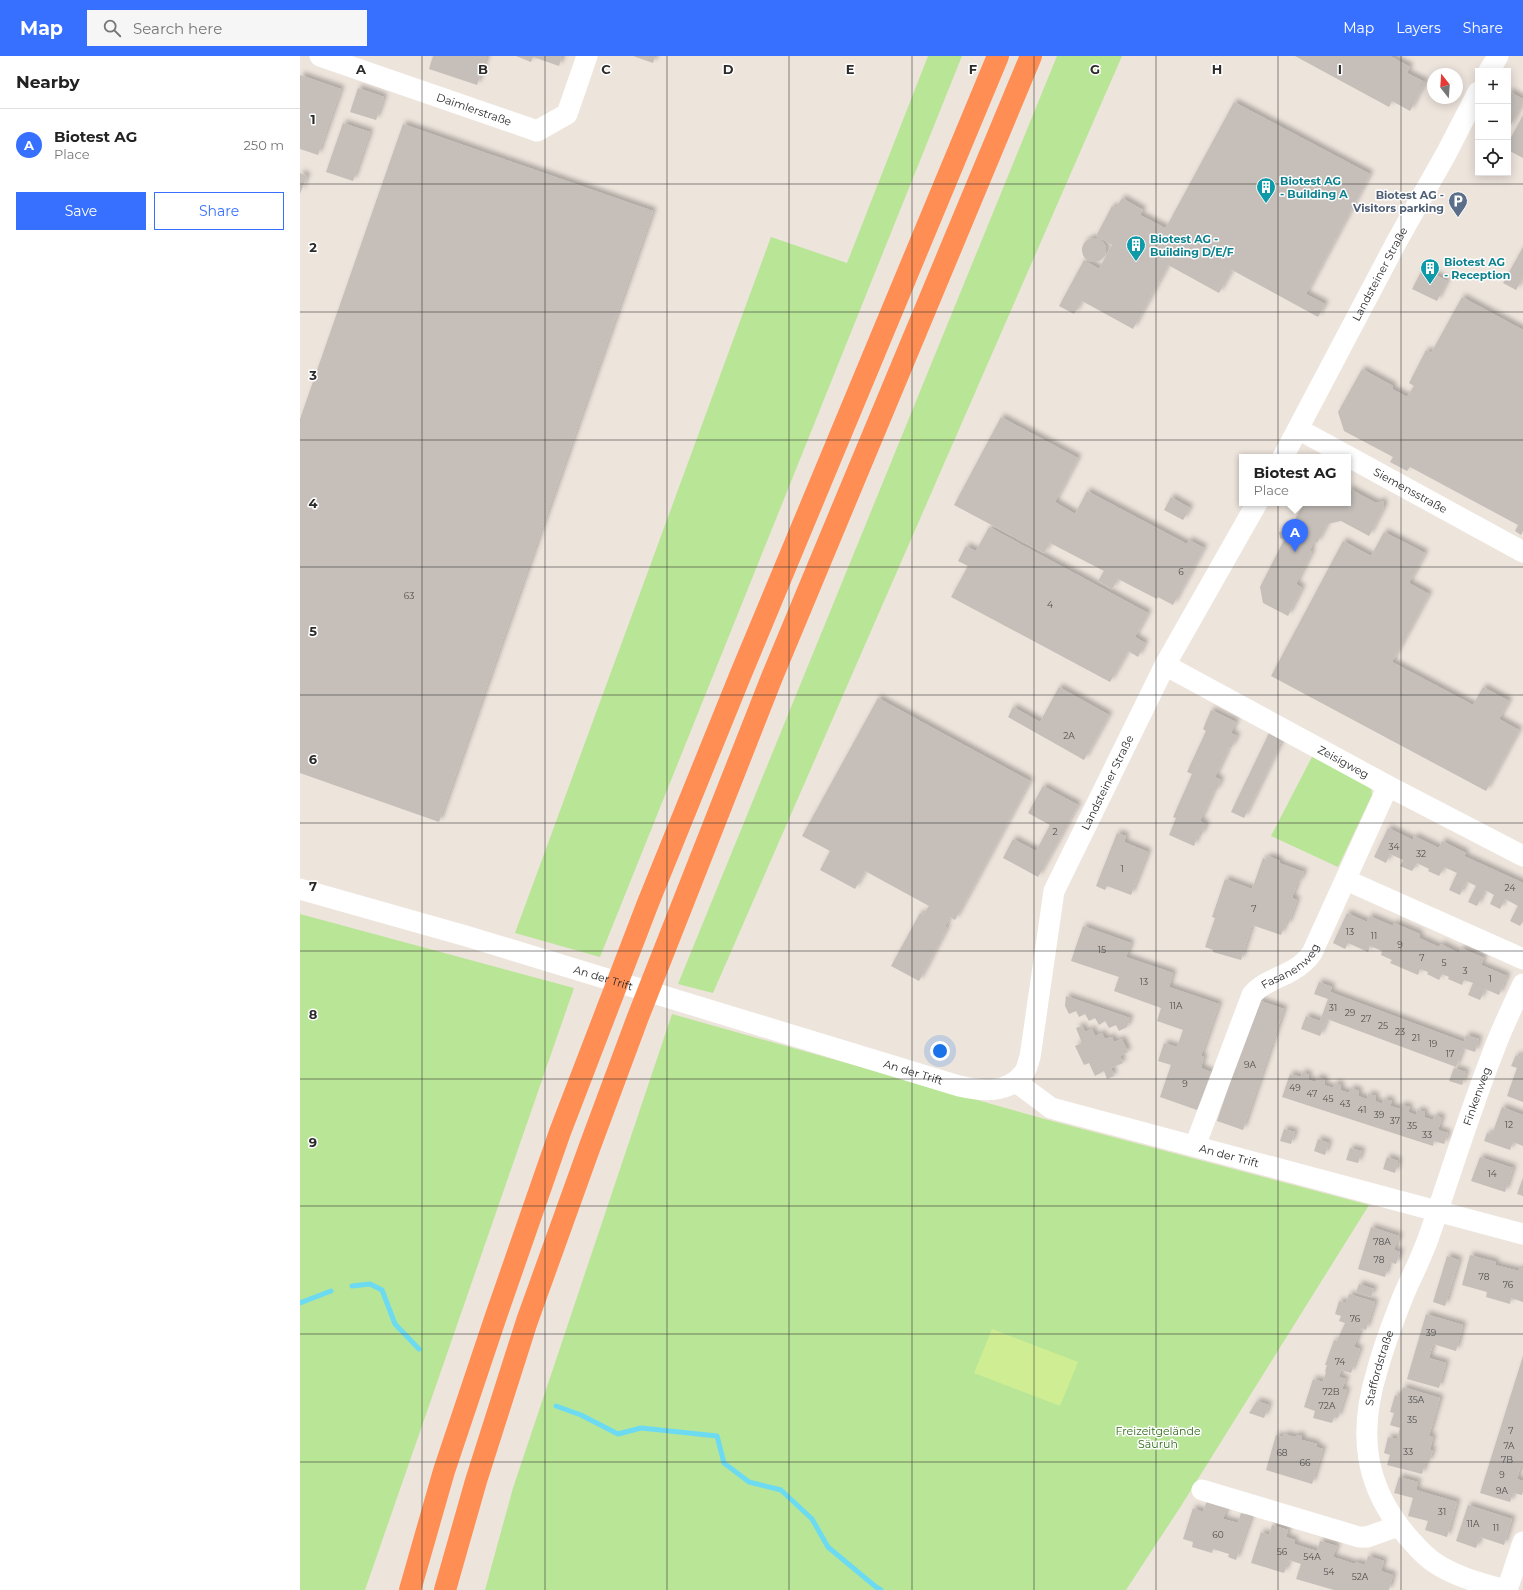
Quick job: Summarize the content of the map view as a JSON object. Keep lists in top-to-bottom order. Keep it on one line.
{"streets":{"street":["Daimlerstraße","Landsteiner Straße","Siemensstraße","Zeisigweg","Fasanenweg","An der Trift","Finkenweg","Staffordstraße"]},"crossings":[["Landsteiner Straße","Siemensstraße"],["Landsteiner Straße","Zeisigweg"],["Landsteiner Straße","An der Trift"],["Zeisigweg","Fasanenweg"],["Fasanenweg","An der Trift"],["An der Trift","Finkenweg"],["An der Trift","Staffordstraße"],["Finkenweg","Staffordstraße"]],"parks":["Freizeitgelände Säuruh"],"places":{"building":["Biotest AG - Building A","Biotest AG - Building D/E/F","Biotest AG - Reception"],"parking":["Biotest AG - Visitors parking"]},"house_numbers":["6","63","4","2A","2","34","32","1","24","7","13","11","9","15","7","5","3","1","13","11A","31","29","27","25","23","21","19","17","9A","9","49","47","45","43","41","39","37","12","35","33","14","78A","78","78","76","76","39","74","72B","35A","72A","35","7","7A","33","68","7B","66","9","9A","31","11A","11","60","56","54A","54","52A"],"north":"top","page":{"header":"Map","search":"Search here","nav":["Map","Layers","Share"],"heading":"Nearby","map_buttons":["+","−"],"list":[{"mark":"A","name":"Biotest AG","note":"Place","value":"250 m"}],"buttons":["Save","Share"],"popup":["Biotest AG","Place"],"pins":"A"},"grid":{"columns":["A","B","C","D","E","F","G","H","I"],"rows":["1","2","3","4","5","6","7","8","9"]}}
